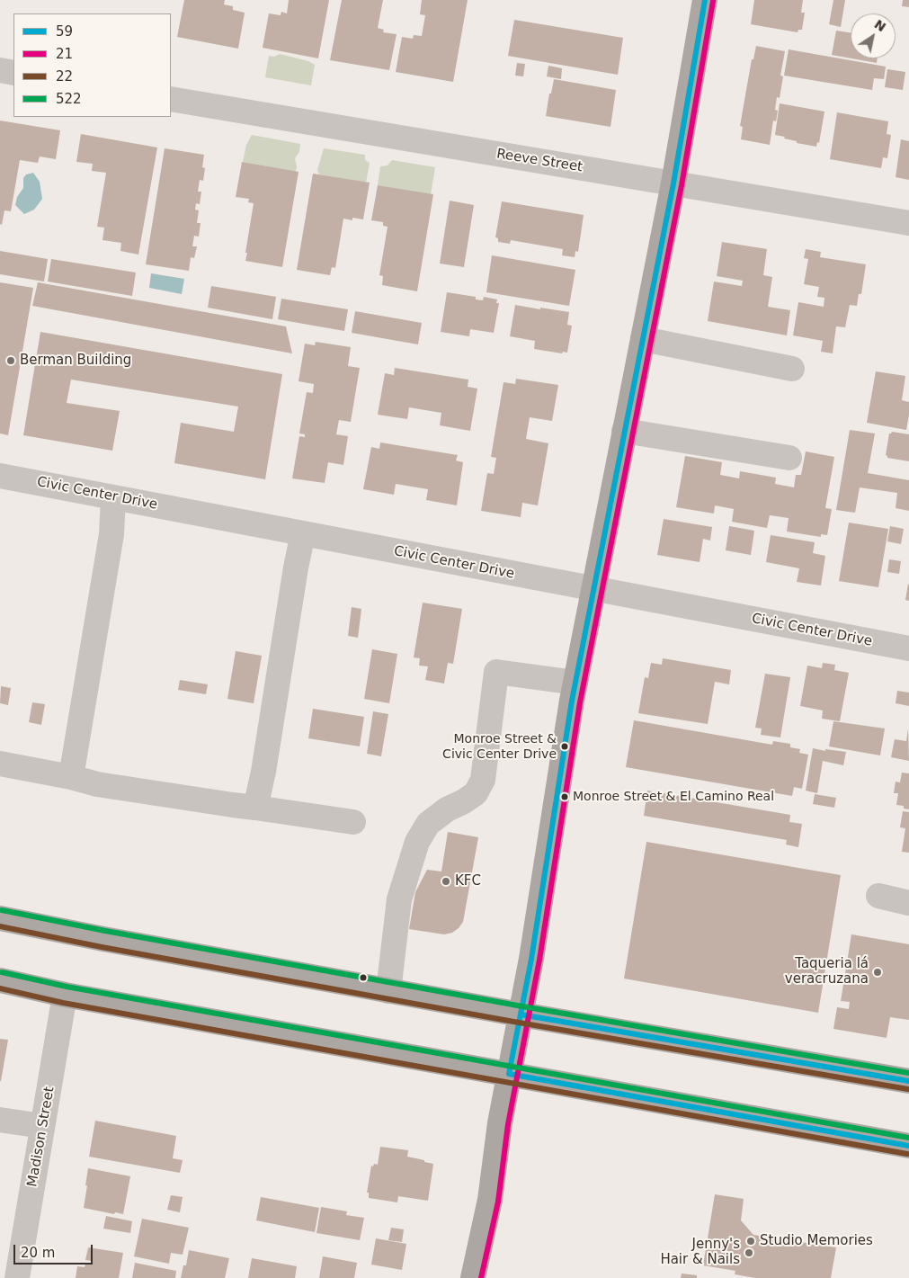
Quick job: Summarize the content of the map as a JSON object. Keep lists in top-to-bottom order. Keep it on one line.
{"streets":{"street":["Reeve Street","Civic Center Drive","Madison Street"]},"places":["Berman Building","Monroe Street & Civic Center Drive","Monroe Street & El Camino Real","KFC","Taqueria lá veracruzana","Studio Memories","Jenny's Hair & Nails"],"lines":["transit line 59","transit line 21","transit line 522","transit line 22"],"legend":["59","21","22","522"],"scale_bar":"20 m","north":"top right"}
